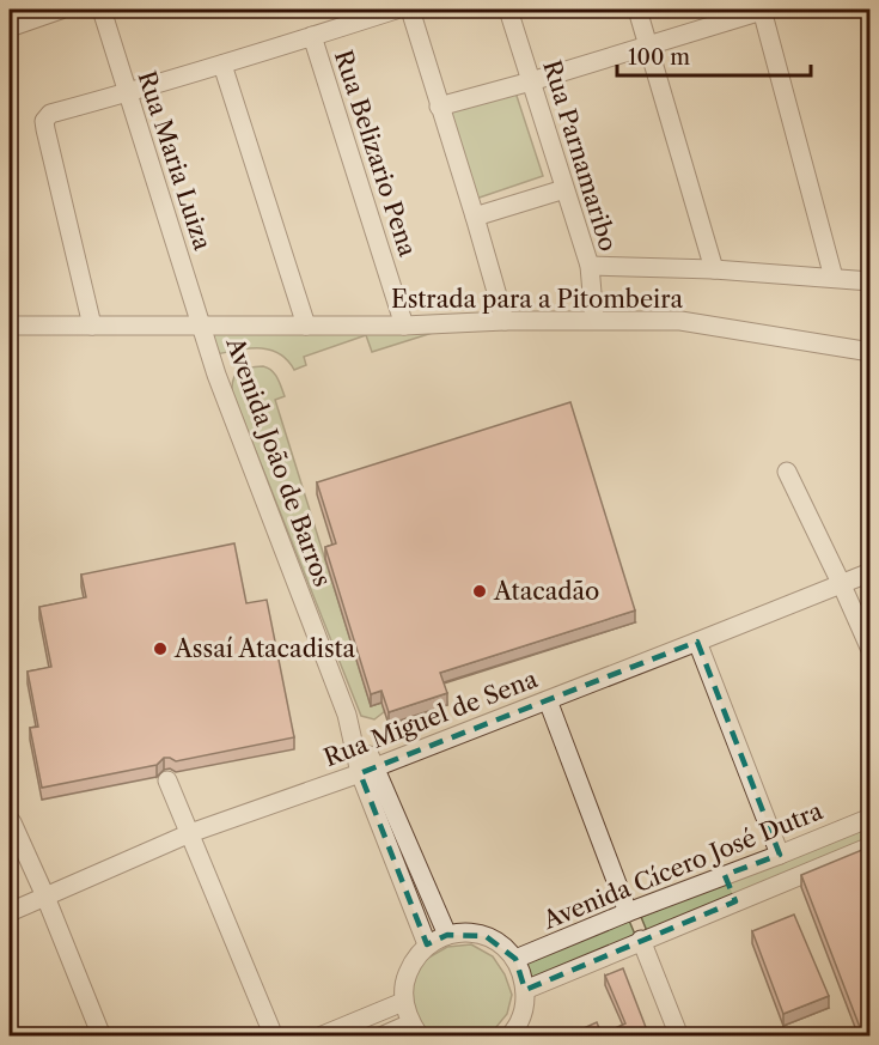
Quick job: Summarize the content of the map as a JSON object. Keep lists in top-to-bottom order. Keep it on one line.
{"streets":{"street":["Rua Belizario Pena","Rua Parnamaribo","Rua Maria Luiza","Estrada para a Pitombeira","Avenida João de Barros","Rua Miguel de Sena","Avenida Cícero José Dutra"]},"crossings":[["Rua Belizario Pena","Estrada para a Pitombeira"],["Rua Parnamaribo","Estrada para a Pitombeira"],["Rua Maria Luiza","Estrada para a Pitombeira"],["Rua Maria Luiza","Avenida João de Barros"],["Estrada para a Pitombeira","Avenida João de Barros"],["Avenida João de Barros","Rua Miguel de Sena"]],"places":["Atacadão","Assaí Atacadista"],"scale_bar":"100 m"}
